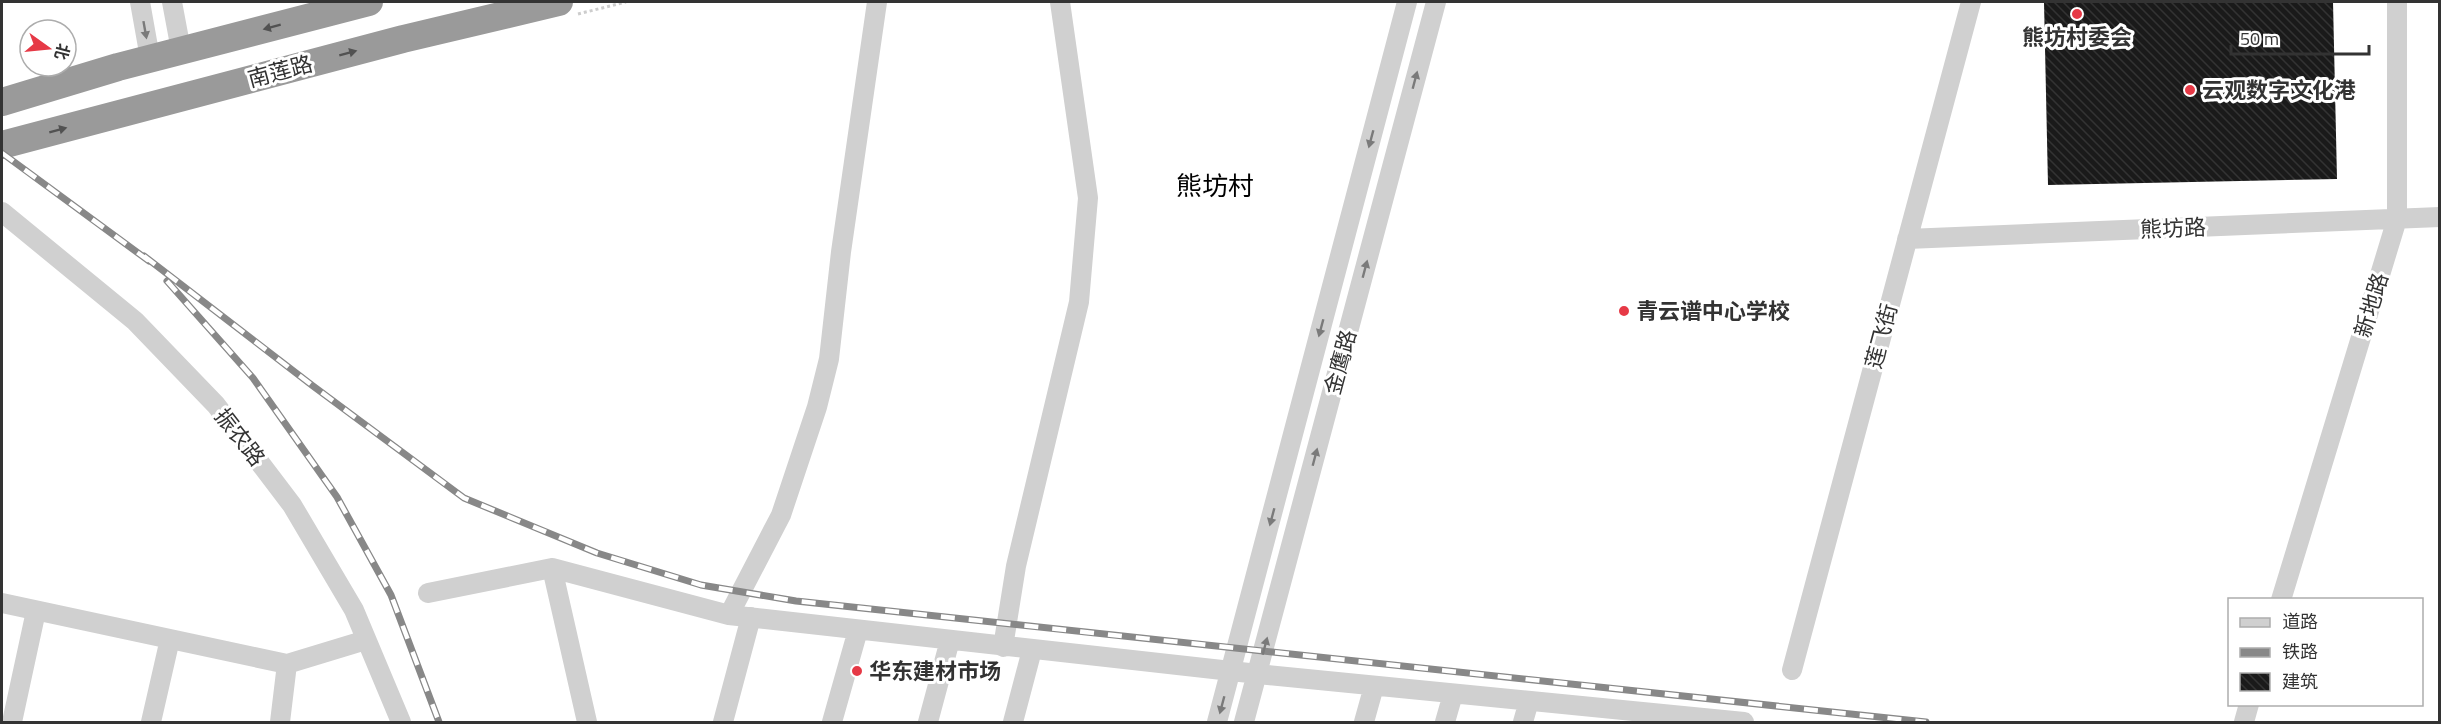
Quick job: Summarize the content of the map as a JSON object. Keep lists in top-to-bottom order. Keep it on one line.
{"streets":{"highway":["南莲路"],"street":["熊坊路","新地路","莲飞街","金鹰路","振农路"]},"crossings":[["熊坊路","新地路"],["熊坊路","莲飞街"]],"districts":["熊坊村"],"places":["熊坊村委会","云观数字文化港","青云谱中心学校","华东建材市场"],"legend":["道路","铁路","建筑"],"scale_bar":"50 m","north":"right"}
